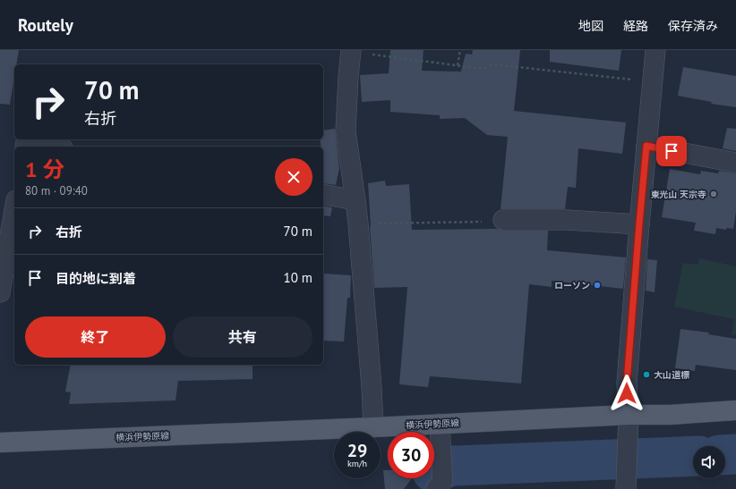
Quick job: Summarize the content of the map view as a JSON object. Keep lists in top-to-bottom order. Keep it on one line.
{"streets":{"main road":["横浜伊勢原線"]},"places":["東光山 天宗寺","ローソン","大山道標"],"page":{"header":"Routely","nav":["地図","経路","保存済み"],"turn":["70 m","右折"],"heading":["1 分","80 m · 09:40"],"list":[{"name":"右折","value":"70 m"},{"name":"目的地に到着","value":"10 m"}],"buttons":["終了","共有"],"speed":"29 km/h","limit":"30"}}
